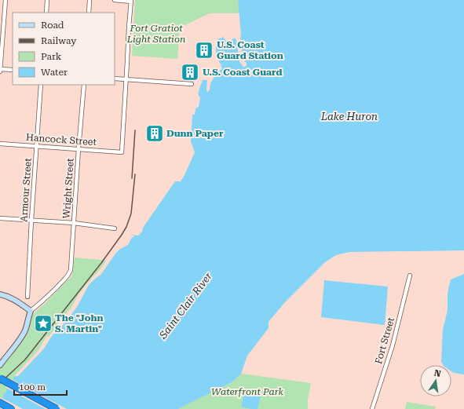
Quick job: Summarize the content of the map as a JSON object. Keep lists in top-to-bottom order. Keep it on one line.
{"streets":{"street":["Hancock Street","Wright Street","Armour Street","Fort Street"]},"crossings":[["Hancock Street","Wright Street"],["Hancock Street","Armour Street"]],"water":["Lake Huron","Saint Clair River"],"parks":["Fort Gratiot Light Station","Waterfront Park"],"places":{"building":["U.S. Coast Guard Station","U.S. Coast Guard","Dunn Paper"],"place":["The \"John S. Martin\""]},"legend":["Road","Railway","Park","Water"],"scale_bar":"100 m","north":"top"}
